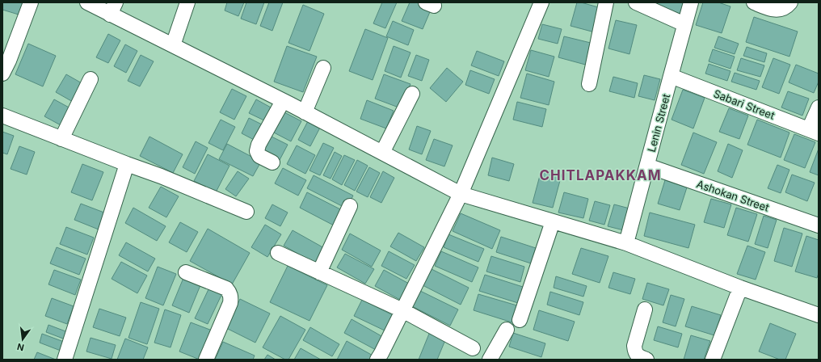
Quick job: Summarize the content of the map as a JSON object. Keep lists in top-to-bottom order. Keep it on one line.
{"streets":{"street":["Sabari Street","Lenin Street","Ashokan Street"]},"crossings":[["Sabari Street","Lenin Street"],["Lenin Street","Ashokan Street"]],"districts":["CHITLAPAKKAM"],"north":"bottom"}
